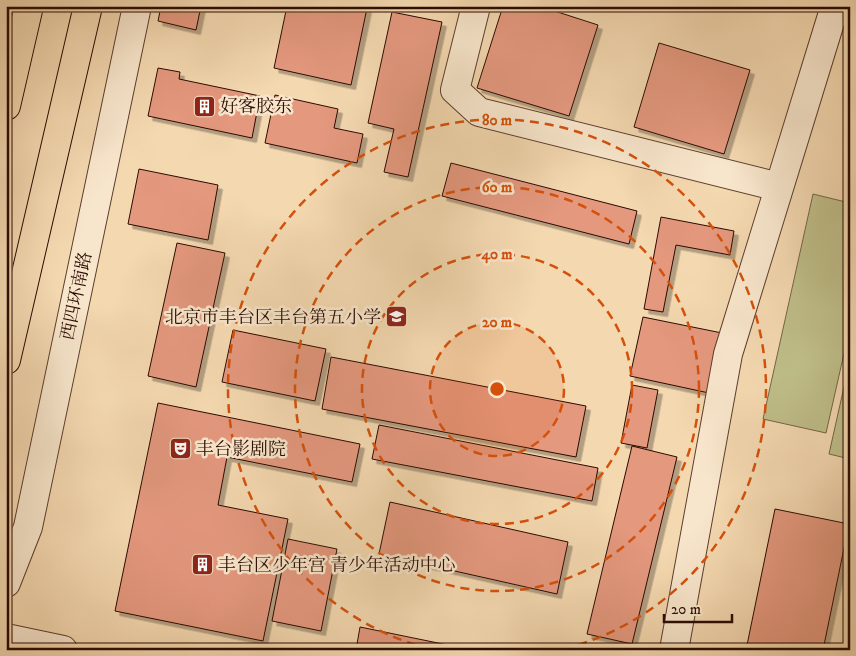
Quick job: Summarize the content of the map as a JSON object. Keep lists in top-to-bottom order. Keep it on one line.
{"streets":{"street":["西四环南路"]},"places":{"building":["好客胶东","丰台区少年宫 青少年活动中心"],"school or university":["北京市丰台区丰台第五小学"],"theatre":["丰台影剧院"]},"scale_bar":"20 m","rings":["80 m","60 m","40 m","20 m"]}
